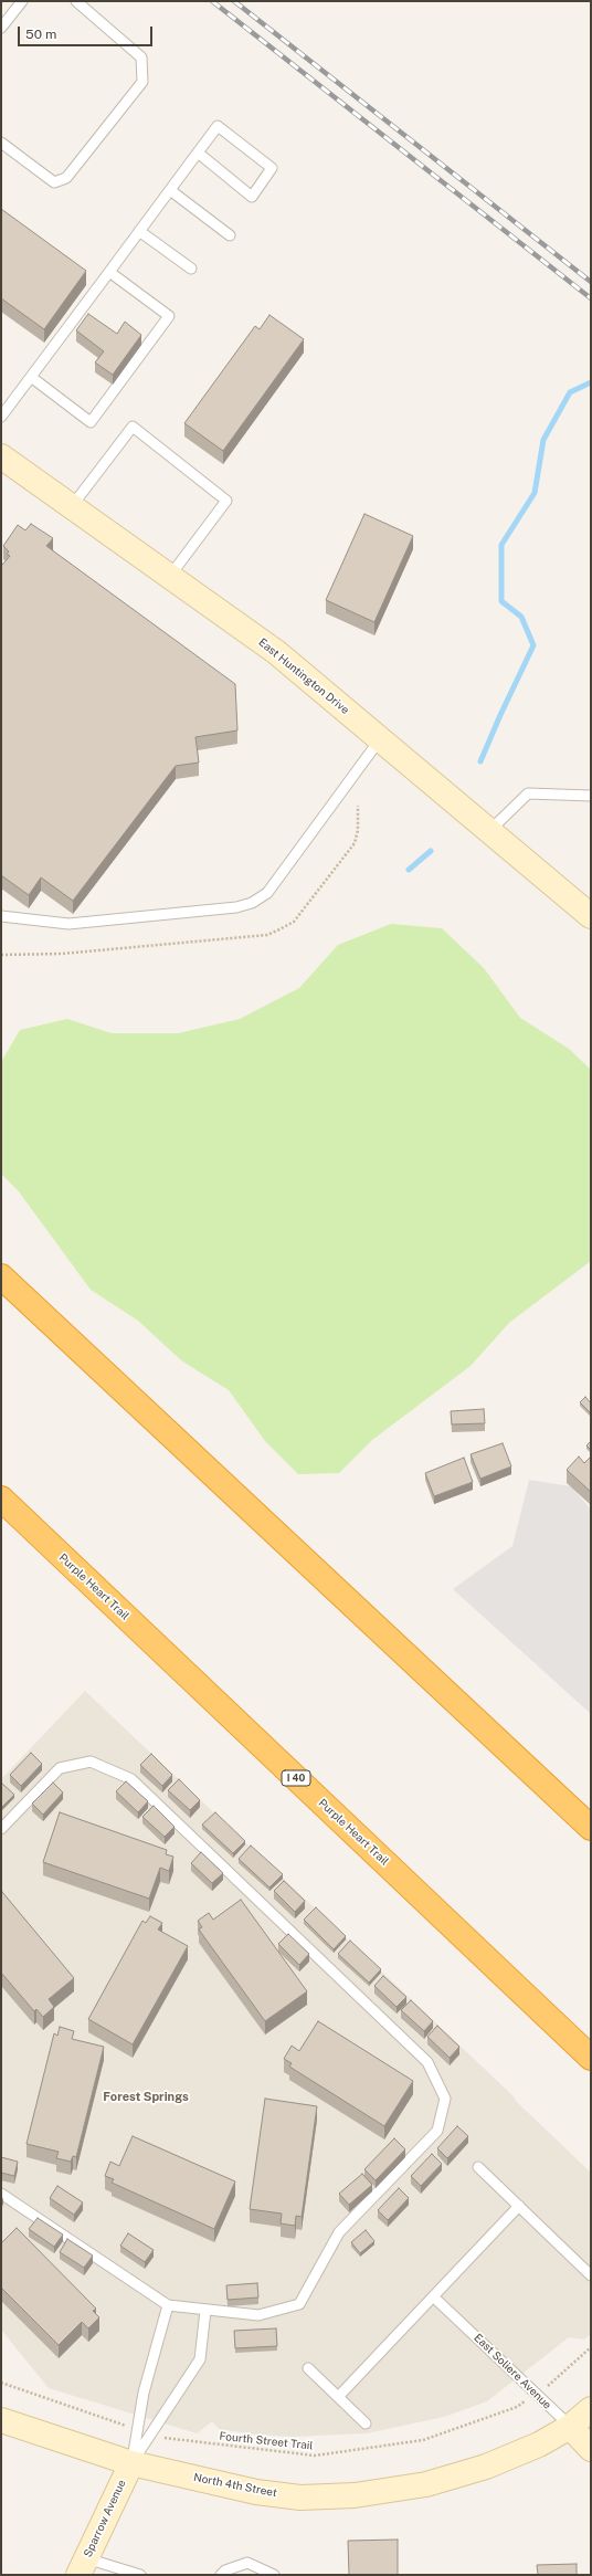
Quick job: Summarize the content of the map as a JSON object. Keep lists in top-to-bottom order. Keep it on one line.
{"streets":{"highway":["Purple Heart Trail","I 40"],"street":["East Huntington Drive","East Soliere Avenue","North 4th Street","Sparrow Avenue"],"path":["Fourth Street Trail"]},"crossings":[["East Soliere Avenue","Fourth Street Trail"],["East Soliere Avenue","North 4th Street"],["North 4th Street","Sparrow Avenue"]],"districts":["Forest Springs"],"scale_bar":"50 m"}
